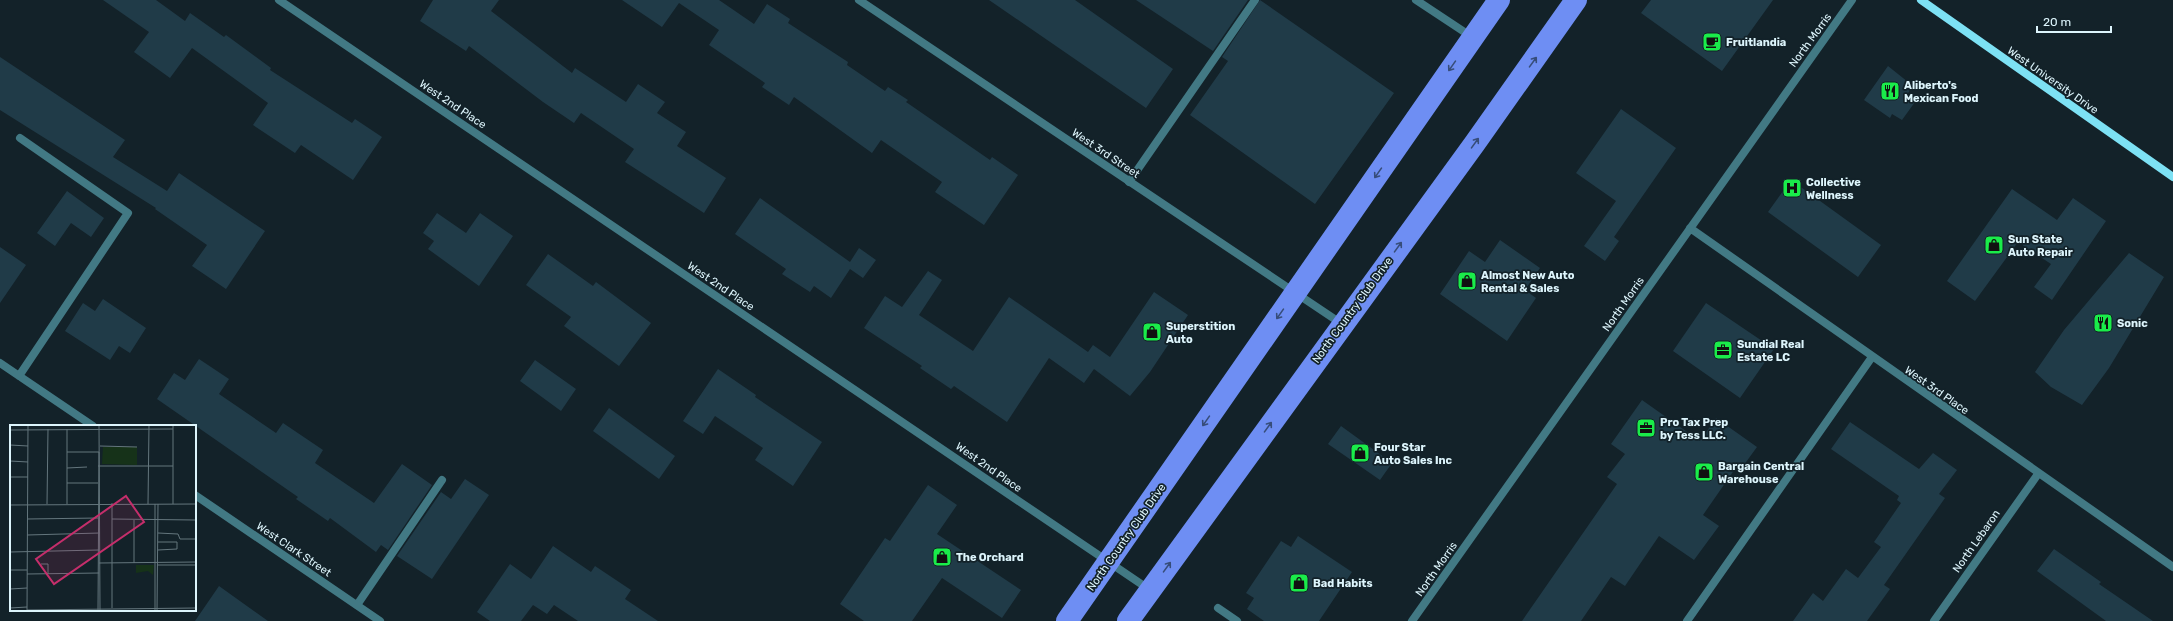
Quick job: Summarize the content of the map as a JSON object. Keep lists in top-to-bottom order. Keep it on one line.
{"streets":{"main road":["West University Drive","North Country Club Drive"],"street":["North Morris","West 2nd Place","West 3rd Street","West 3rd Place","North Lebaron","West Clark Street"]},"crossings":[["North Morris","West 3rd Place"],["West 2nd Place","North Country Club Drive"],["West 3rd Street","North Country Club Drive"],["West 3rd Place","North Lebaron"]],"places":{"cafe":["Fruitlandia"],"restaurant":["Aliberto's Mexican Food","Sonic"],"hospital":["Collective Wellness"],"shop":["Sun State Auto Repair","Almost New Auto Rental & Sales","Superstition Auto","Four Star Auto Sales Inc","Bargain Central Warehouse","The Orchard","Bad Habits"],"office":["Sundial Real Estate LC","Pro Tax Prep by Tess LLC."]},"scale_bar":"20 m"}
